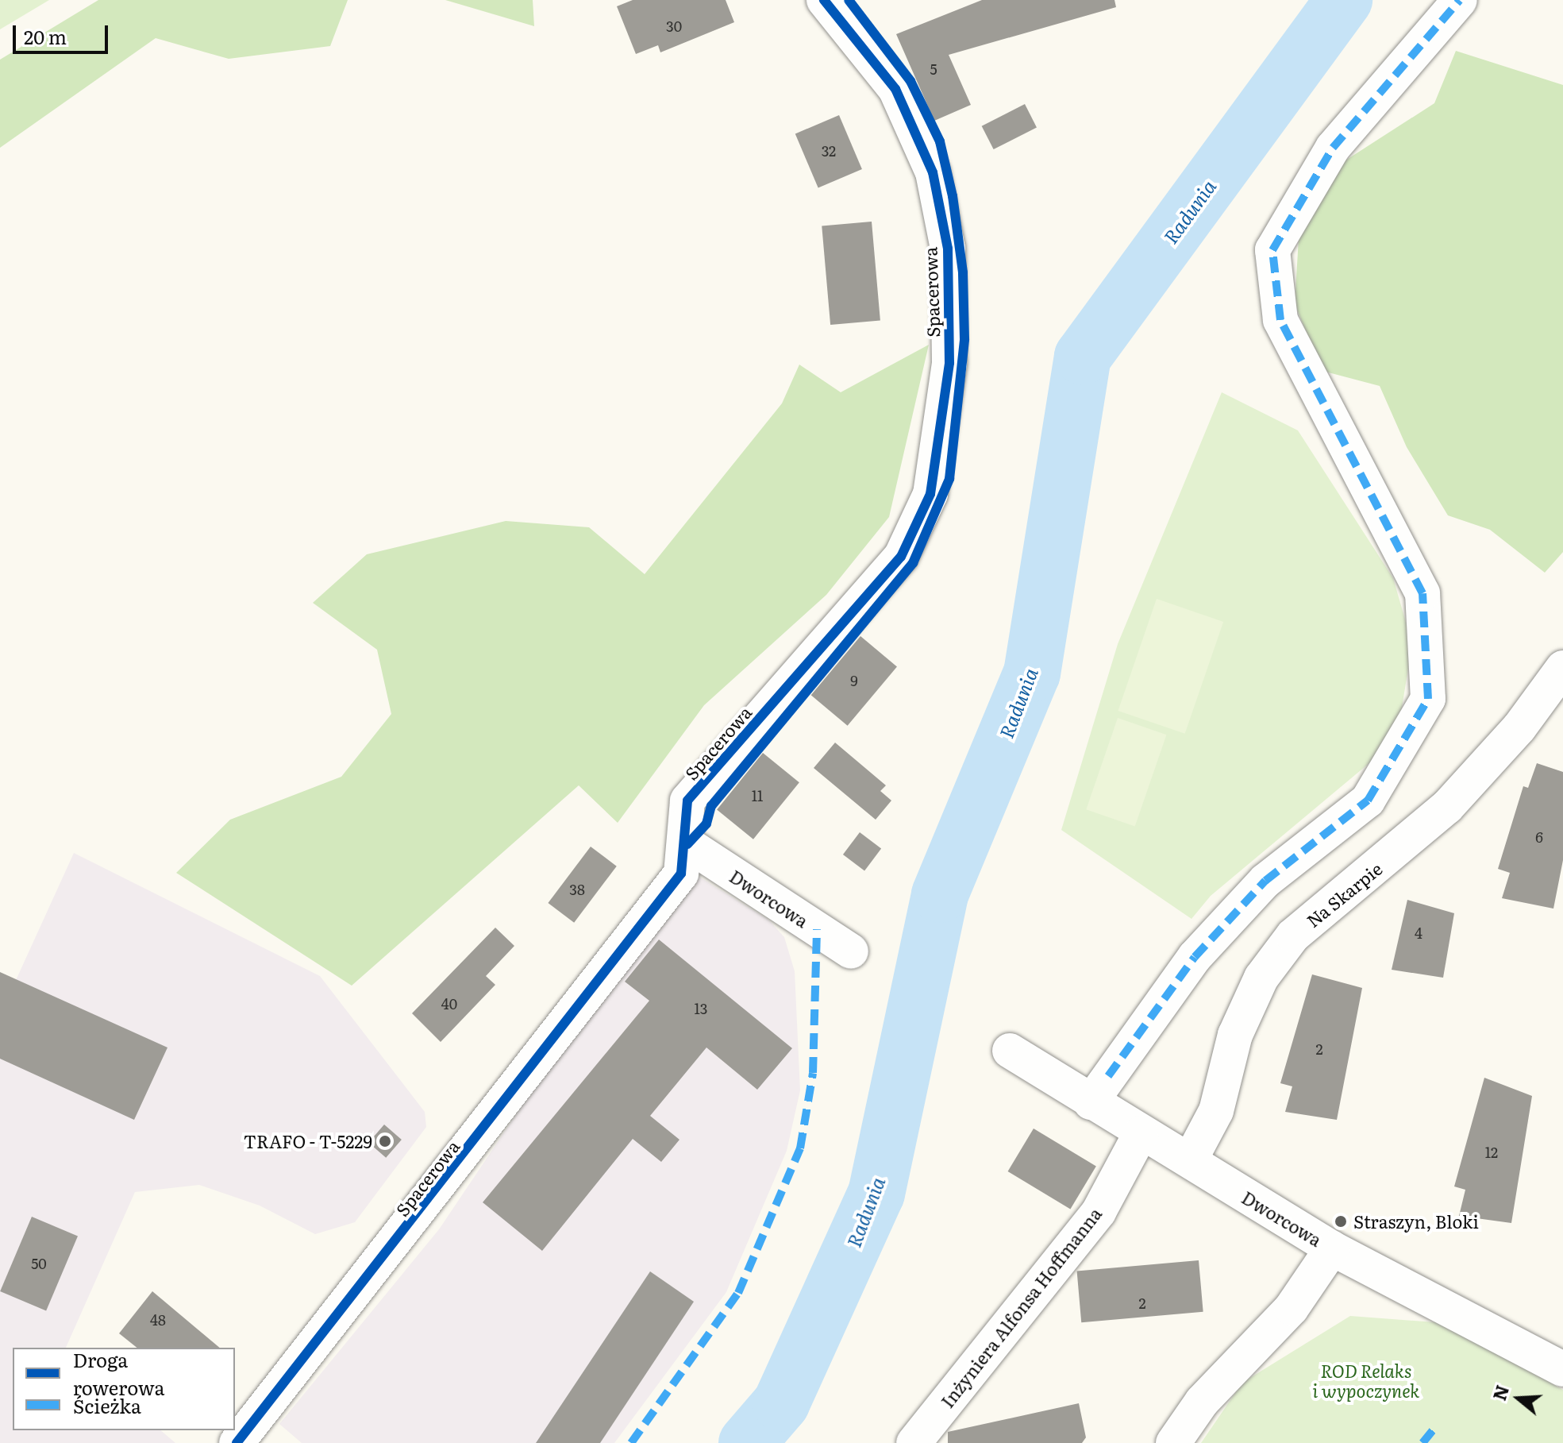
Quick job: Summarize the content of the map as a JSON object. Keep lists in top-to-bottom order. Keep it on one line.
{"streets":{"street":["Spacerowa","Na Skarpie","Dworcowa","Inżyniera Alfonsa Hoffmanna"]},"crossings":[["Spacerowa","Dworcowa"],["Na Skarpie","Dworcowa"],["Dworcowa","Inżyniera Alfonsa Hoffmanna"]],"water":["Radunia"],"parks":["ROD Relaks i wypoczynek"],"places":["TRAFO - T-5229","Straszyn, Bloki"],"house_numbers":["30","5","32","9","11","6","38","4","40","13","2","12","50","2","48"],"legend":["Droga rowerowa","Ścieżka"],"scale_bar":"20 m","north":"left"}
